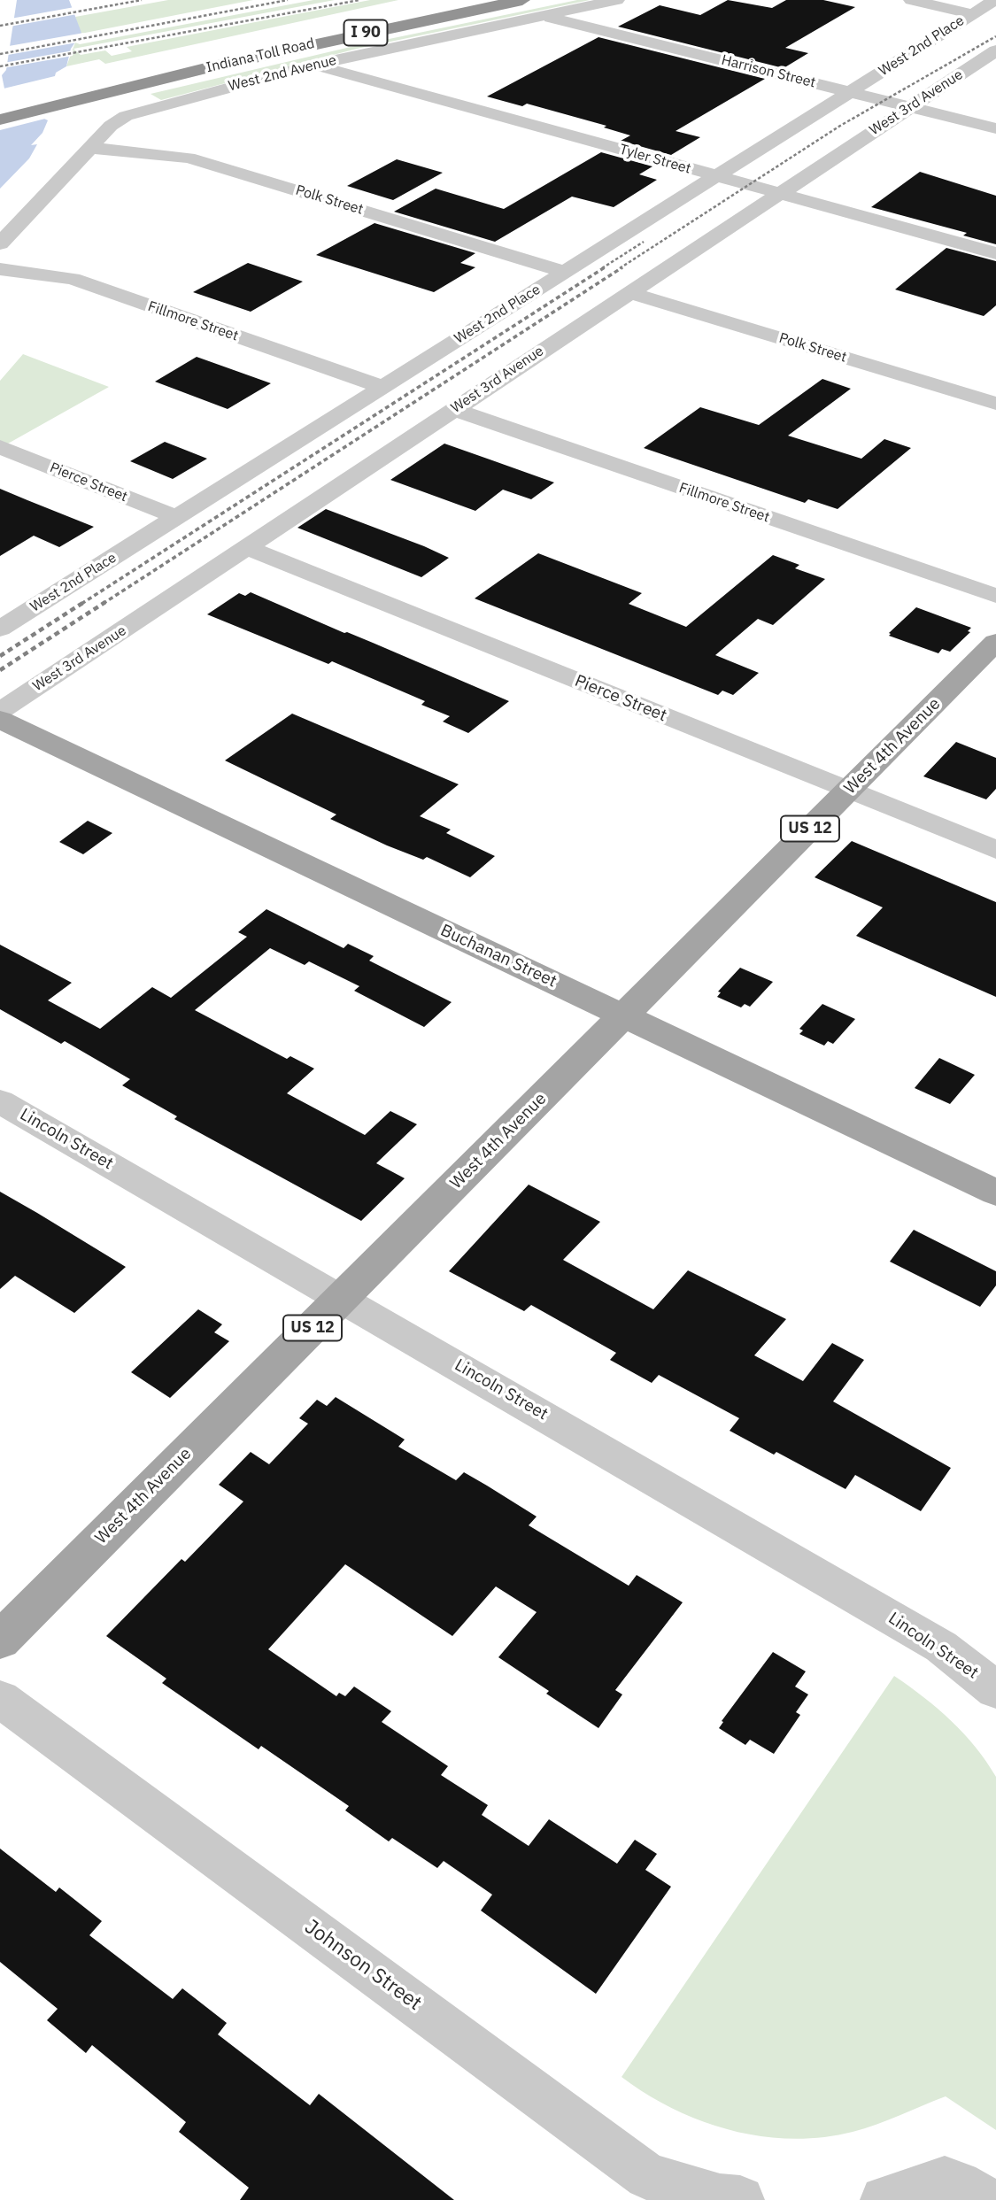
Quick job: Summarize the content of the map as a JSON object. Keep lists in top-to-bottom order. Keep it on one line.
{"streets":{"highway":["I 90","Indiana Toll Road"],"main road":["West 4th Avenue","US 12","Buchanan Street"],"street":["West 2nd Place","Harrison Street","West 2nd Avenue","West 3rd Avenue","Tyler Street","Polk Street","Fillmore Street","Pierce Street","Lincoln Street","Johnson Street"]},"crossings":[["West 2nd Place","Harrison Street"],["West 2nd Place","Tyler Street"],["West 2nd Place","Polk Street"],["West 2nd Place","Fillmore Street"],["West 2nd Place","Pierce Street"],["Harrison Street","West 2nd Avenue"],["Harrison Street","West 3rd Avenue"],["West 2nd Avenue","Tyler Street"],["West 2nd Avenue","Polk Street"],["West 3rd Avenue","Tyler Street"],["West 3rd Avenue","Polk Street"],["West 3rd Avenue","Fillmore Street"],["West 3rd Avenue","Pierce Street"],["Pierce Street","West 4th Avenue"],["West 4th Avenue","Buchanan Street"],["West 4th Avenue","Lincoln Street"]]}
